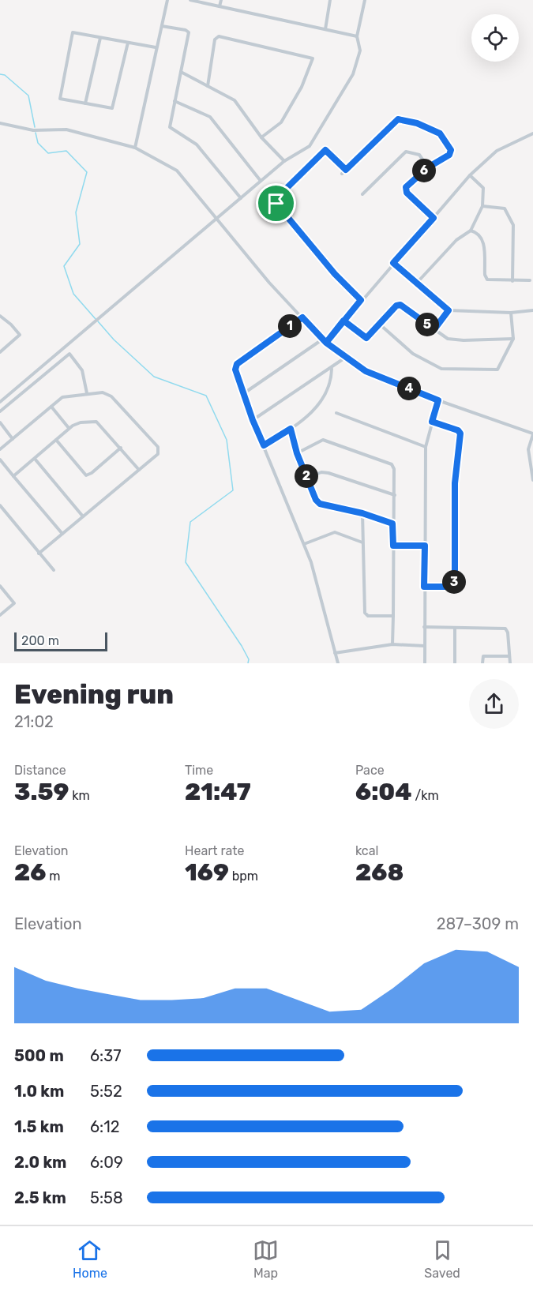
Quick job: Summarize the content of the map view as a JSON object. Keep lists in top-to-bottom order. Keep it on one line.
{"scale_bar":"200 m","page":{"pins":["6","5","1","4","2","3"],"scale":"200 m","heading":["Evening run","21:02"],"stats":[["Distance","3.59 km"],["Time","21:47"],["Pace","6:04 /km"],["Elevation","26 m"],["Heart rate","169 bpm"],["kcal","268"]],"chart":["Elevation","287–309 m"],"list":[{"name":"500 m","note":"6:37"},{"name":"1.0 km","note":"5:52"},{"name":"1.5 km","note":"6:12"},{"name":"2.0 km","note":"6:09"},{"name":"2.5 km","note":"5:58"}],"tabs":["Home","Map","Saved"]}}
